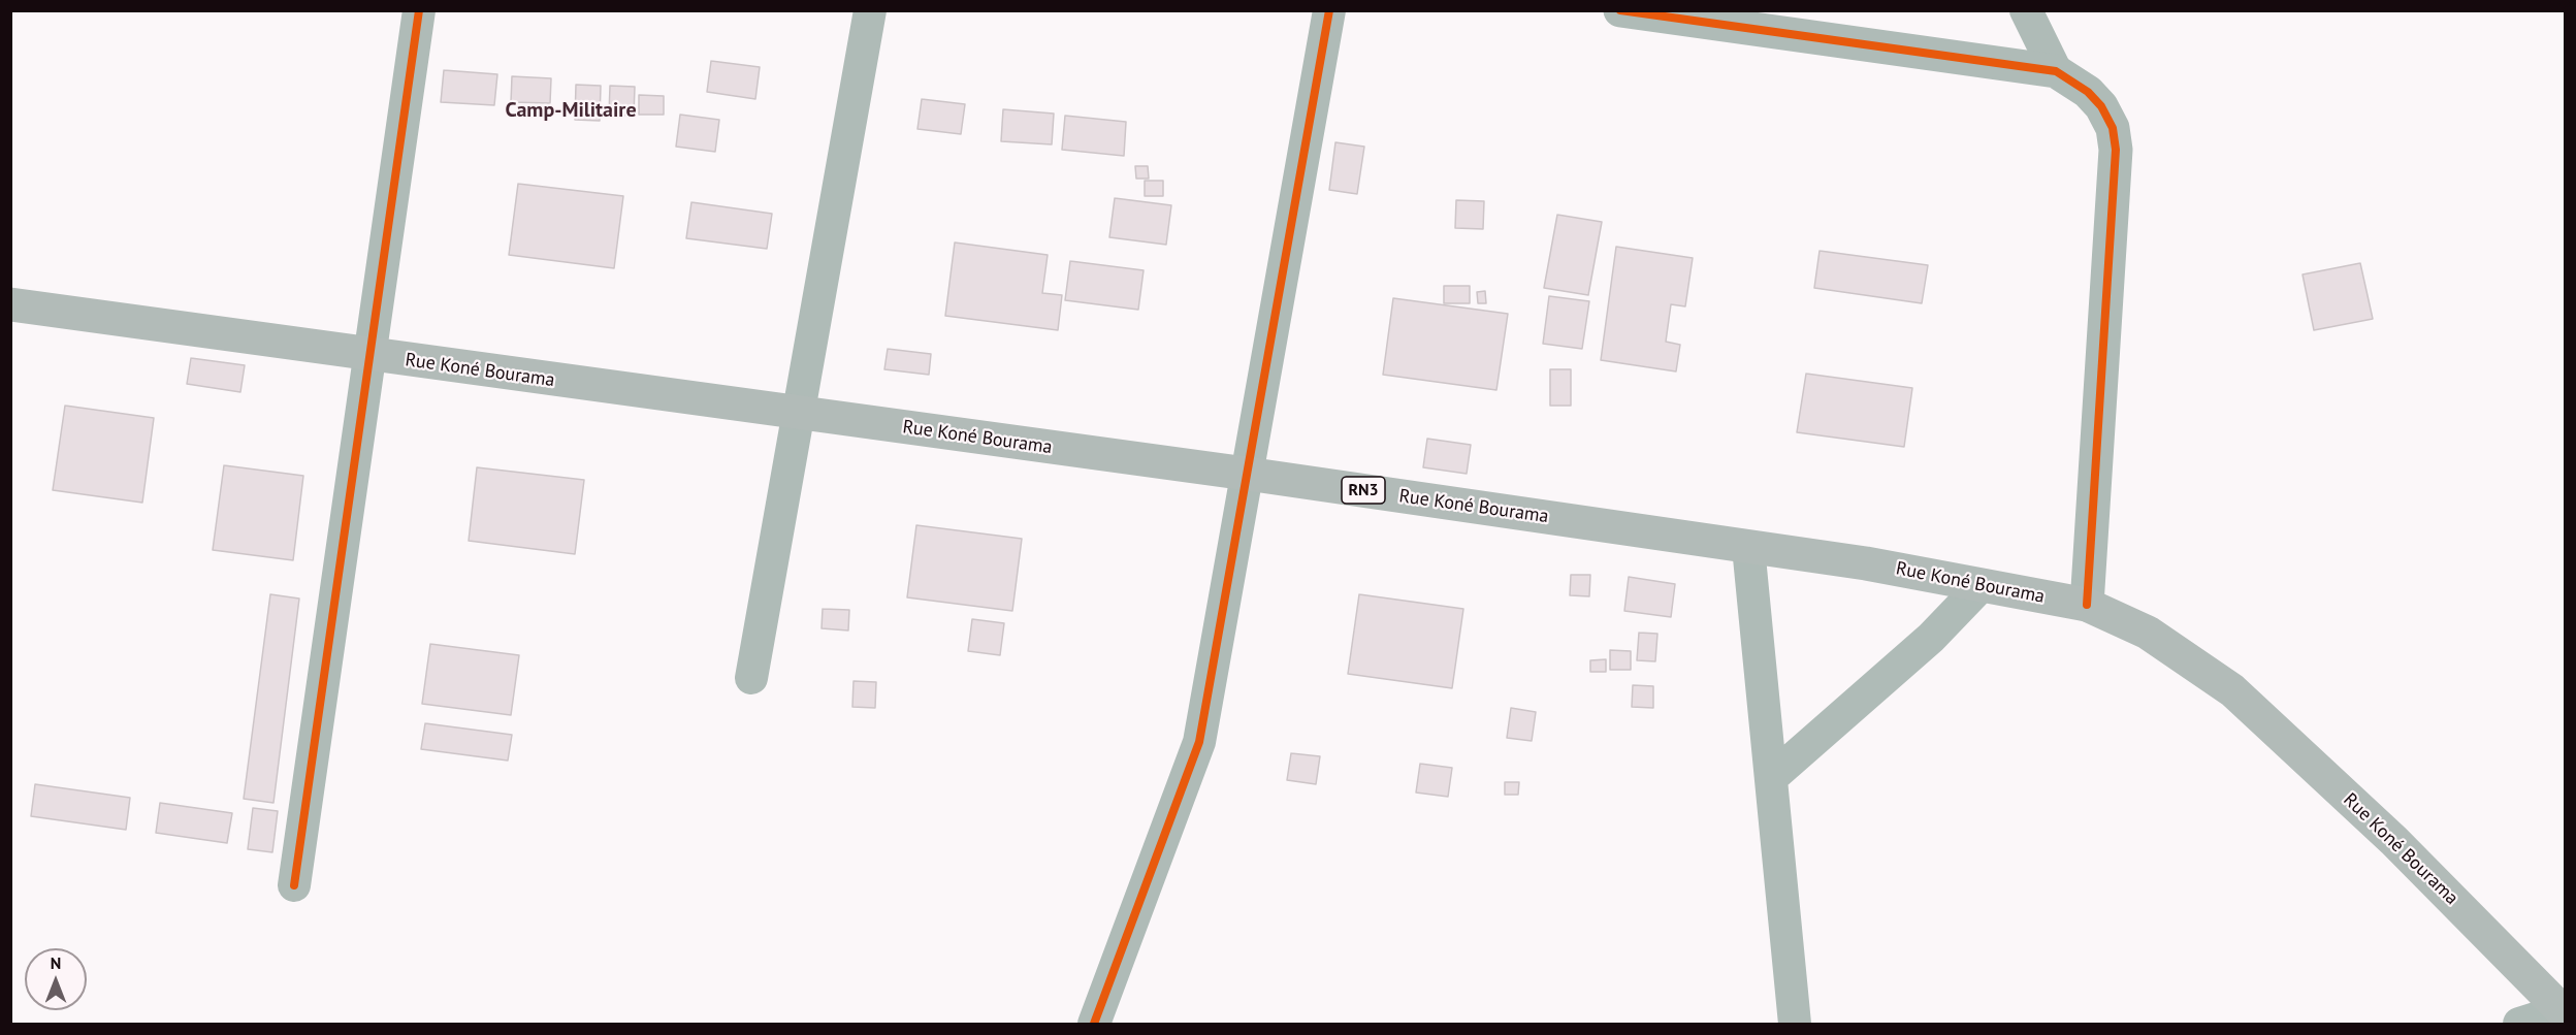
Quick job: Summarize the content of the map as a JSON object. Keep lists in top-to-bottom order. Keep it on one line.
{"streets":{"highway":["Rue Koné Bourama","RN3"]},"districts":["Camp-Militaire"],"north":"top"}
